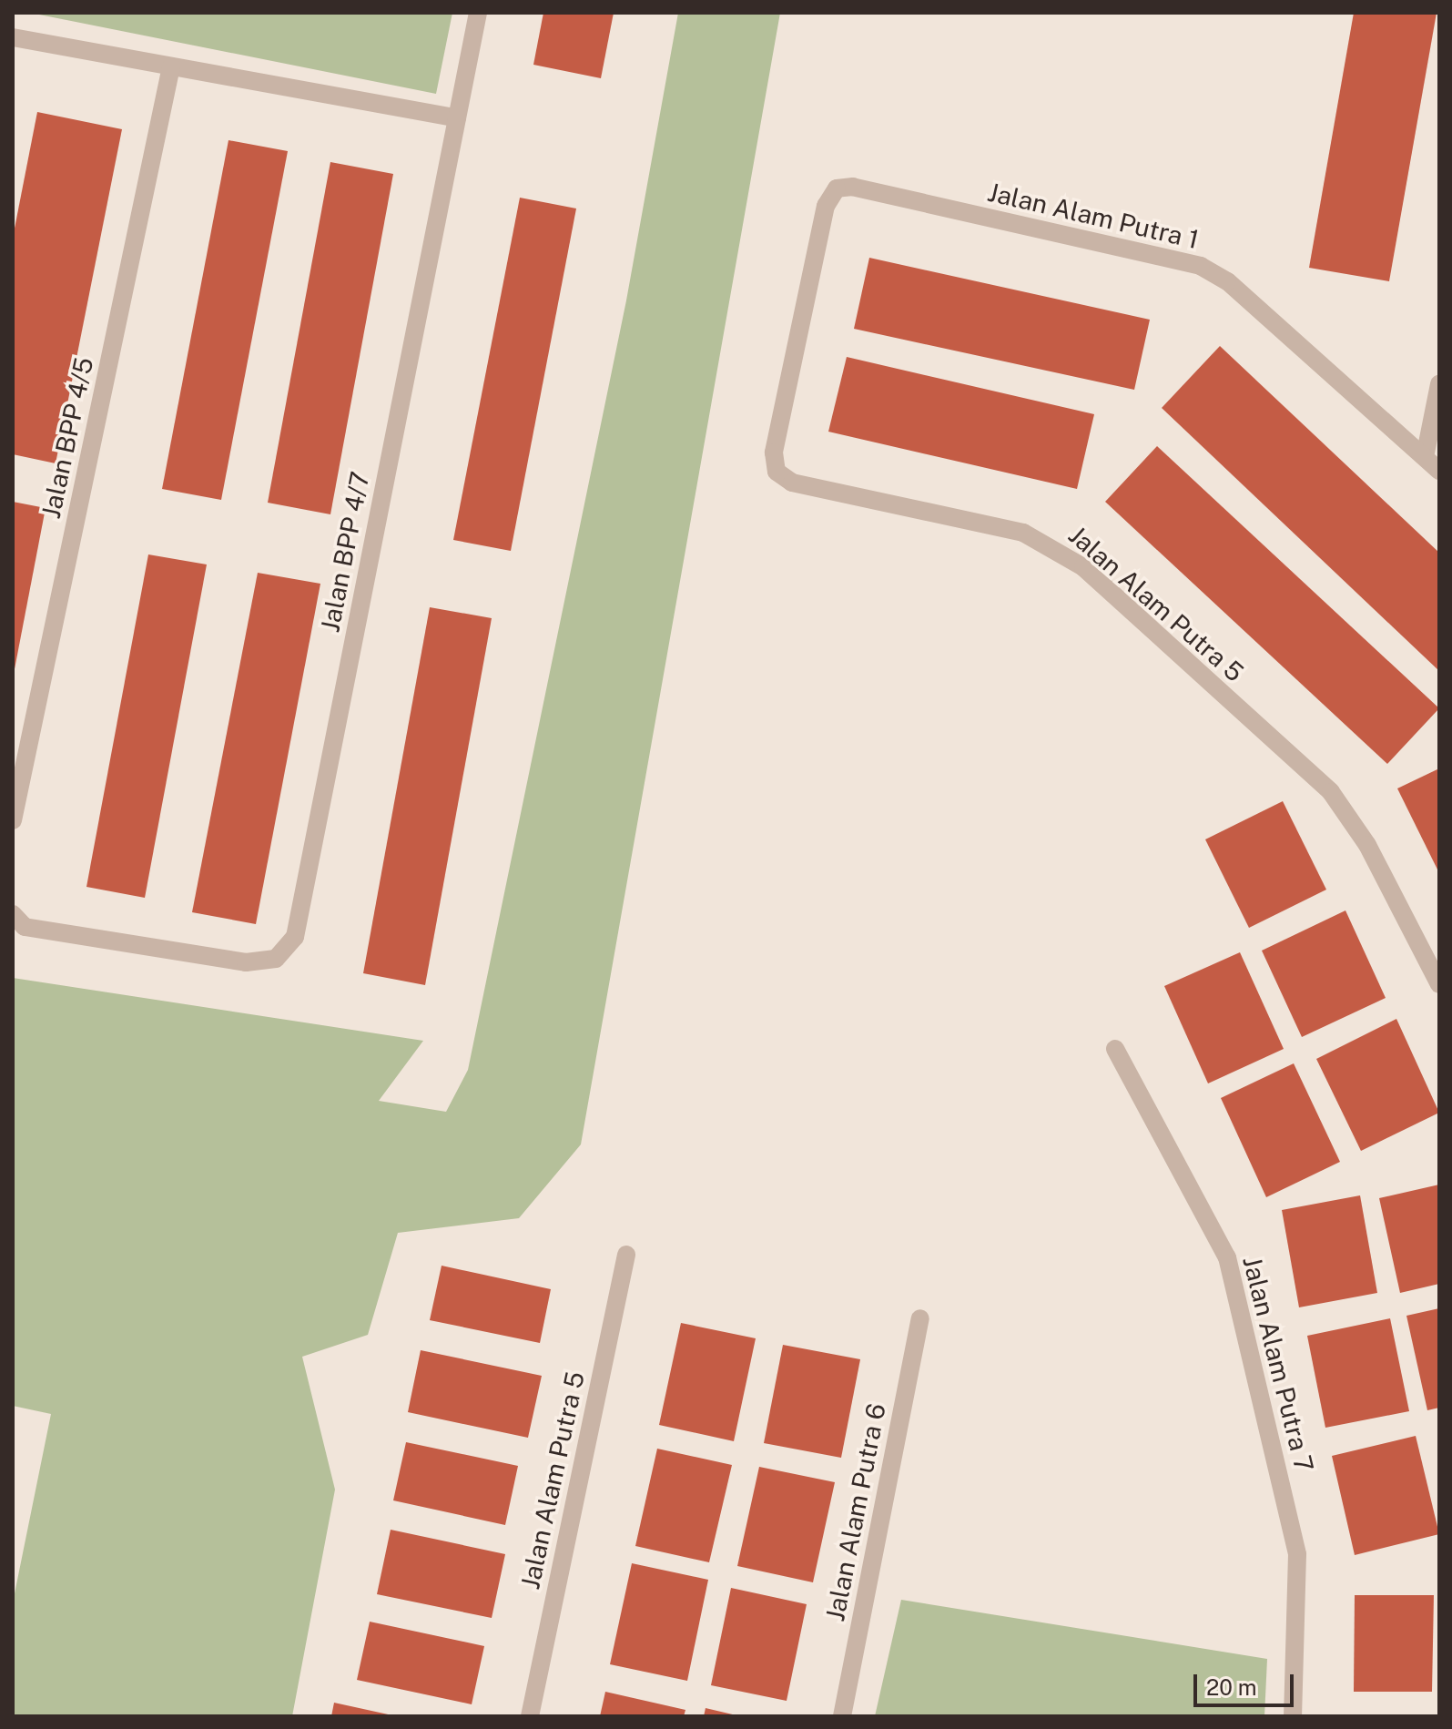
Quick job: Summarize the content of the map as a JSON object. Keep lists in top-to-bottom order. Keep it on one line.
{"streets":{"street":["Jalan Alam Putra 1","Jalan BPP 4/5","Jalan BPP 4/7","Jalan Alam Putra 5","Jalan Alam Putra 7","Jalan Alam Putra 6"]},"crossings":[["Jalan Alam Putra 1","Jalan Alam Putra 5"]],"scale_bar":"20 m"}
